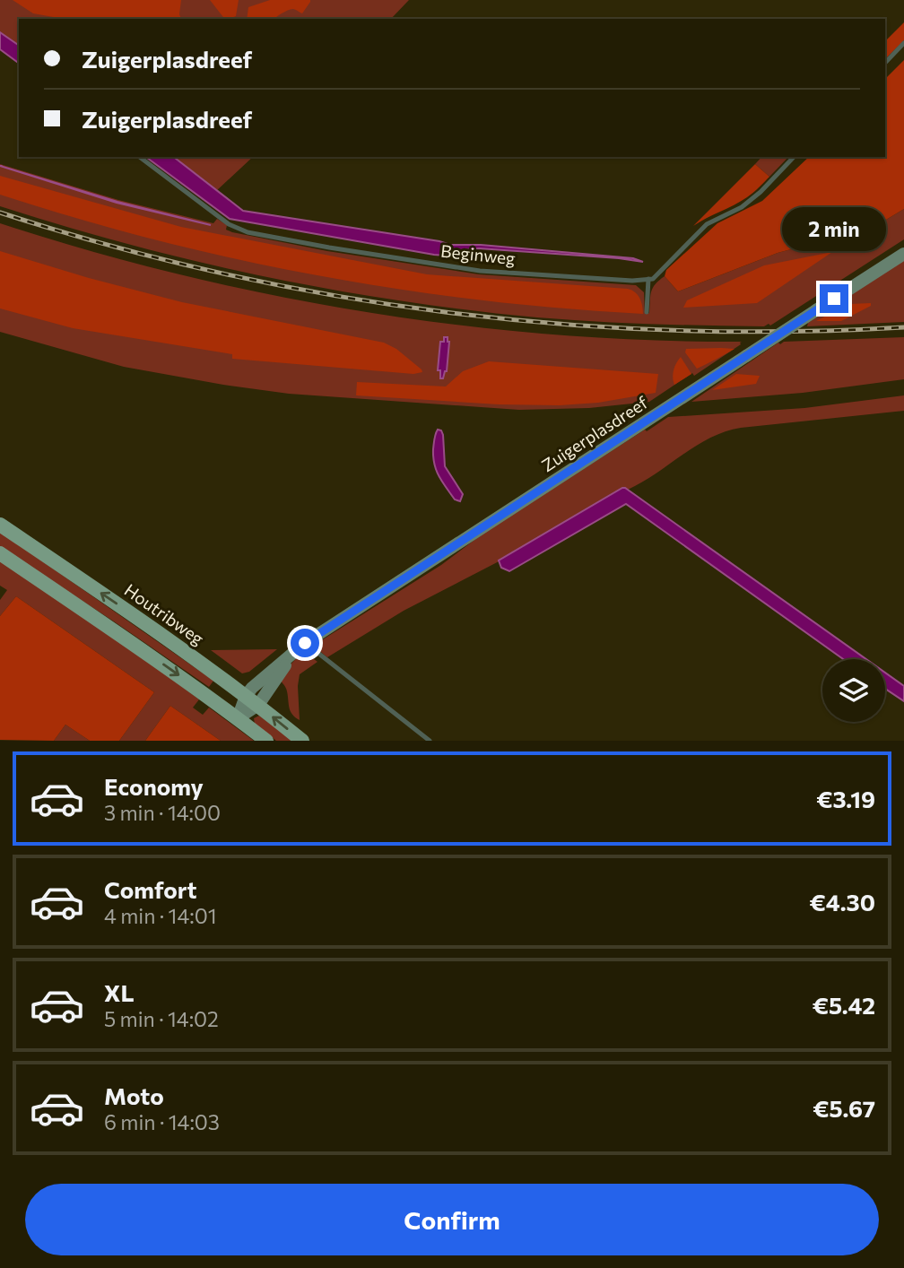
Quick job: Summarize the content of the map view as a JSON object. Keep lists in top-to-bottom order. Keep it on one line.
{"streets":{"main road":["Zuigerplasdreef","Houtribweg"],"lane":["Beginweg"]},"crossings":[["Zuigerplasdreef","Houtribweg"]],"page":{"banner":["Zuigerplasdreef","Zuigerplasdreef"],"bubble":"2 min","list":[{"name":"Economy","note":"3 min · 14:00","value":"€3.19"},{"name":"Comfort","note":"4 min · 14:01","value":"€4.30"},{"name":"XL","note":"5 min · 14:02","value":"€5.42"},{"name":"Moto","note":"6 min · 14:03","value":"€5.67"}],"buttons":"Confirm"}}
